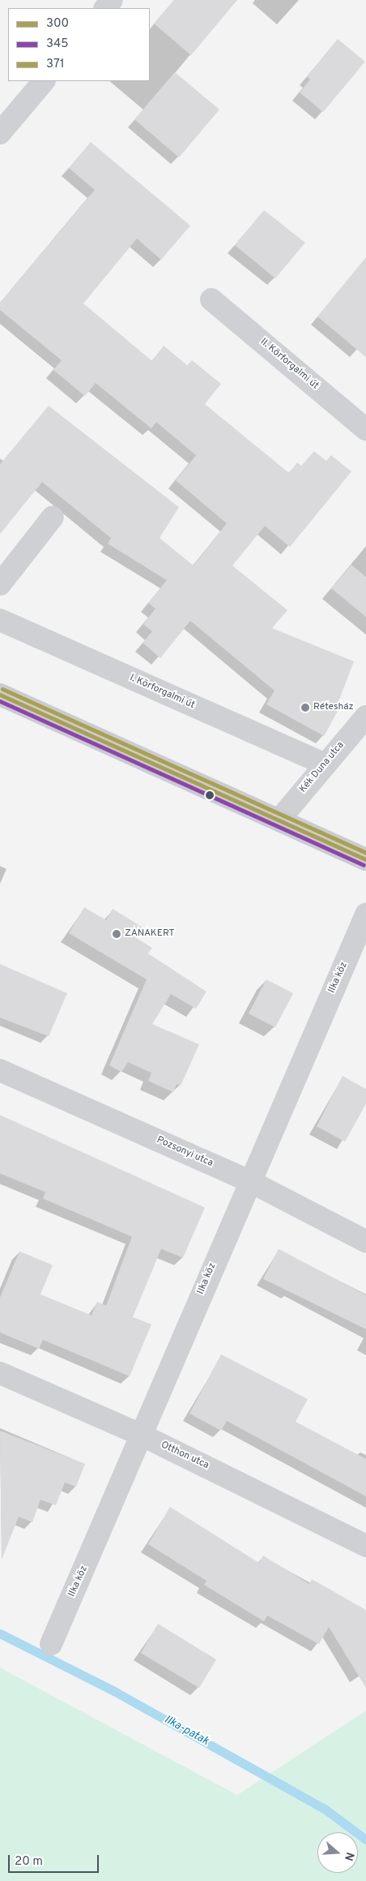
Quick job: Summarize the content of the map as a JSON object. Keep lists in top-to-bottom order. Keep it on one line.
{"streets":{"street":["II. Körforgalmi út","I. Körforgalmi út","Kék Duna utca","Ilka köz","Pozsonyi utca","Otthon utca"]},"crossings":[["I. Körforgalmi út","Kék Duna utca"],["Ilka köz","Pozsonyi utca"],["Ilka köz","Otthon utca"]],"water":["Ilka-patak"],"places":["Rétesház","ZANAKERT"],"lines":["transit line 371","transit line 300","transit line 345"],"legend":["300","345","371"],"scale_bar":"20 m","north":"right"}
